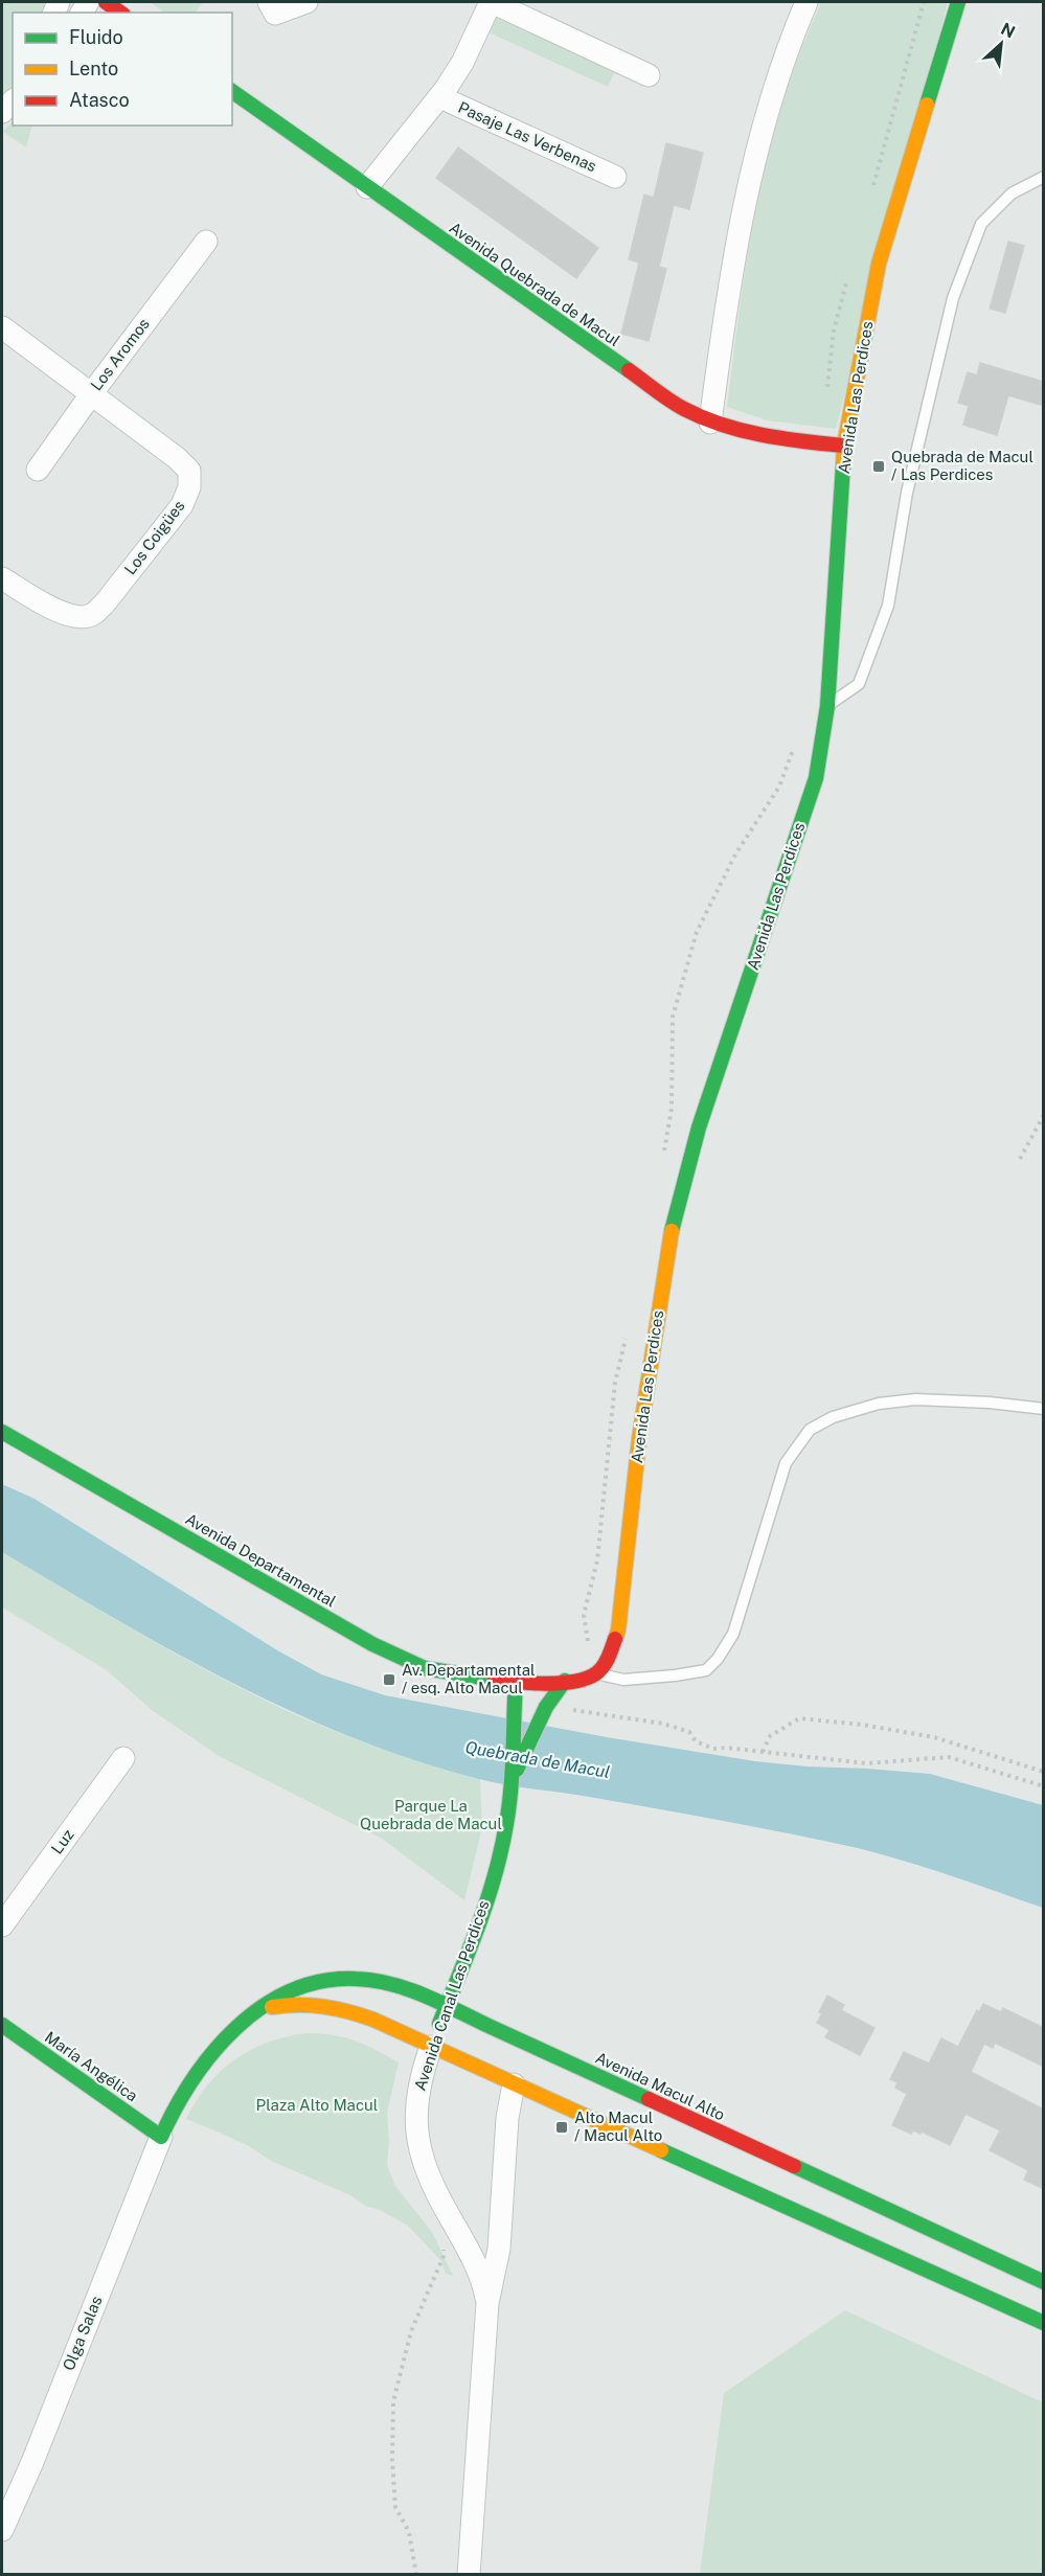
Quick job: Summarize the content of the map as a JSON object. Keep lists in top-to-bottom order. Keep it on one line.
{"streets":{"street":["Pasaje Las Verbenas","Avenida Quebrada de Macul","Los Aromos","Avenida Las Perdices","Los Coigües","Avenida Departamental","Luz","Avenida Canal Las Perdices","María Angélica","Avenida Macul Alto","Olga Salas"]},"crossings":[["Avenida Quebrada de Macul","Avenida Las Perdices"],["Los Aromos","Los Coigües"],["Avenida Departamental","Avenida Canal Las Perdices"],["Avenida Canal Las Perdices","Avenida Macul Alto"],["María Angélica","Avenida Macul Alto"],["María Angélica","Olga Salas"],["Avenida Macul Alto","Olga Salas"]],"water":["Quebrada de Macul"],"parks":["Parque La Quebrada de Macul","Plaza Alto Macul"],"places":{"transit":["Quebrada de Macul / Las Perdices","Av. Departamental / esq. Alto Macul","Alto Macul / Macul Alto"]},"legend":["Fluido","Lento","Atasco"],"north":"top right"}
